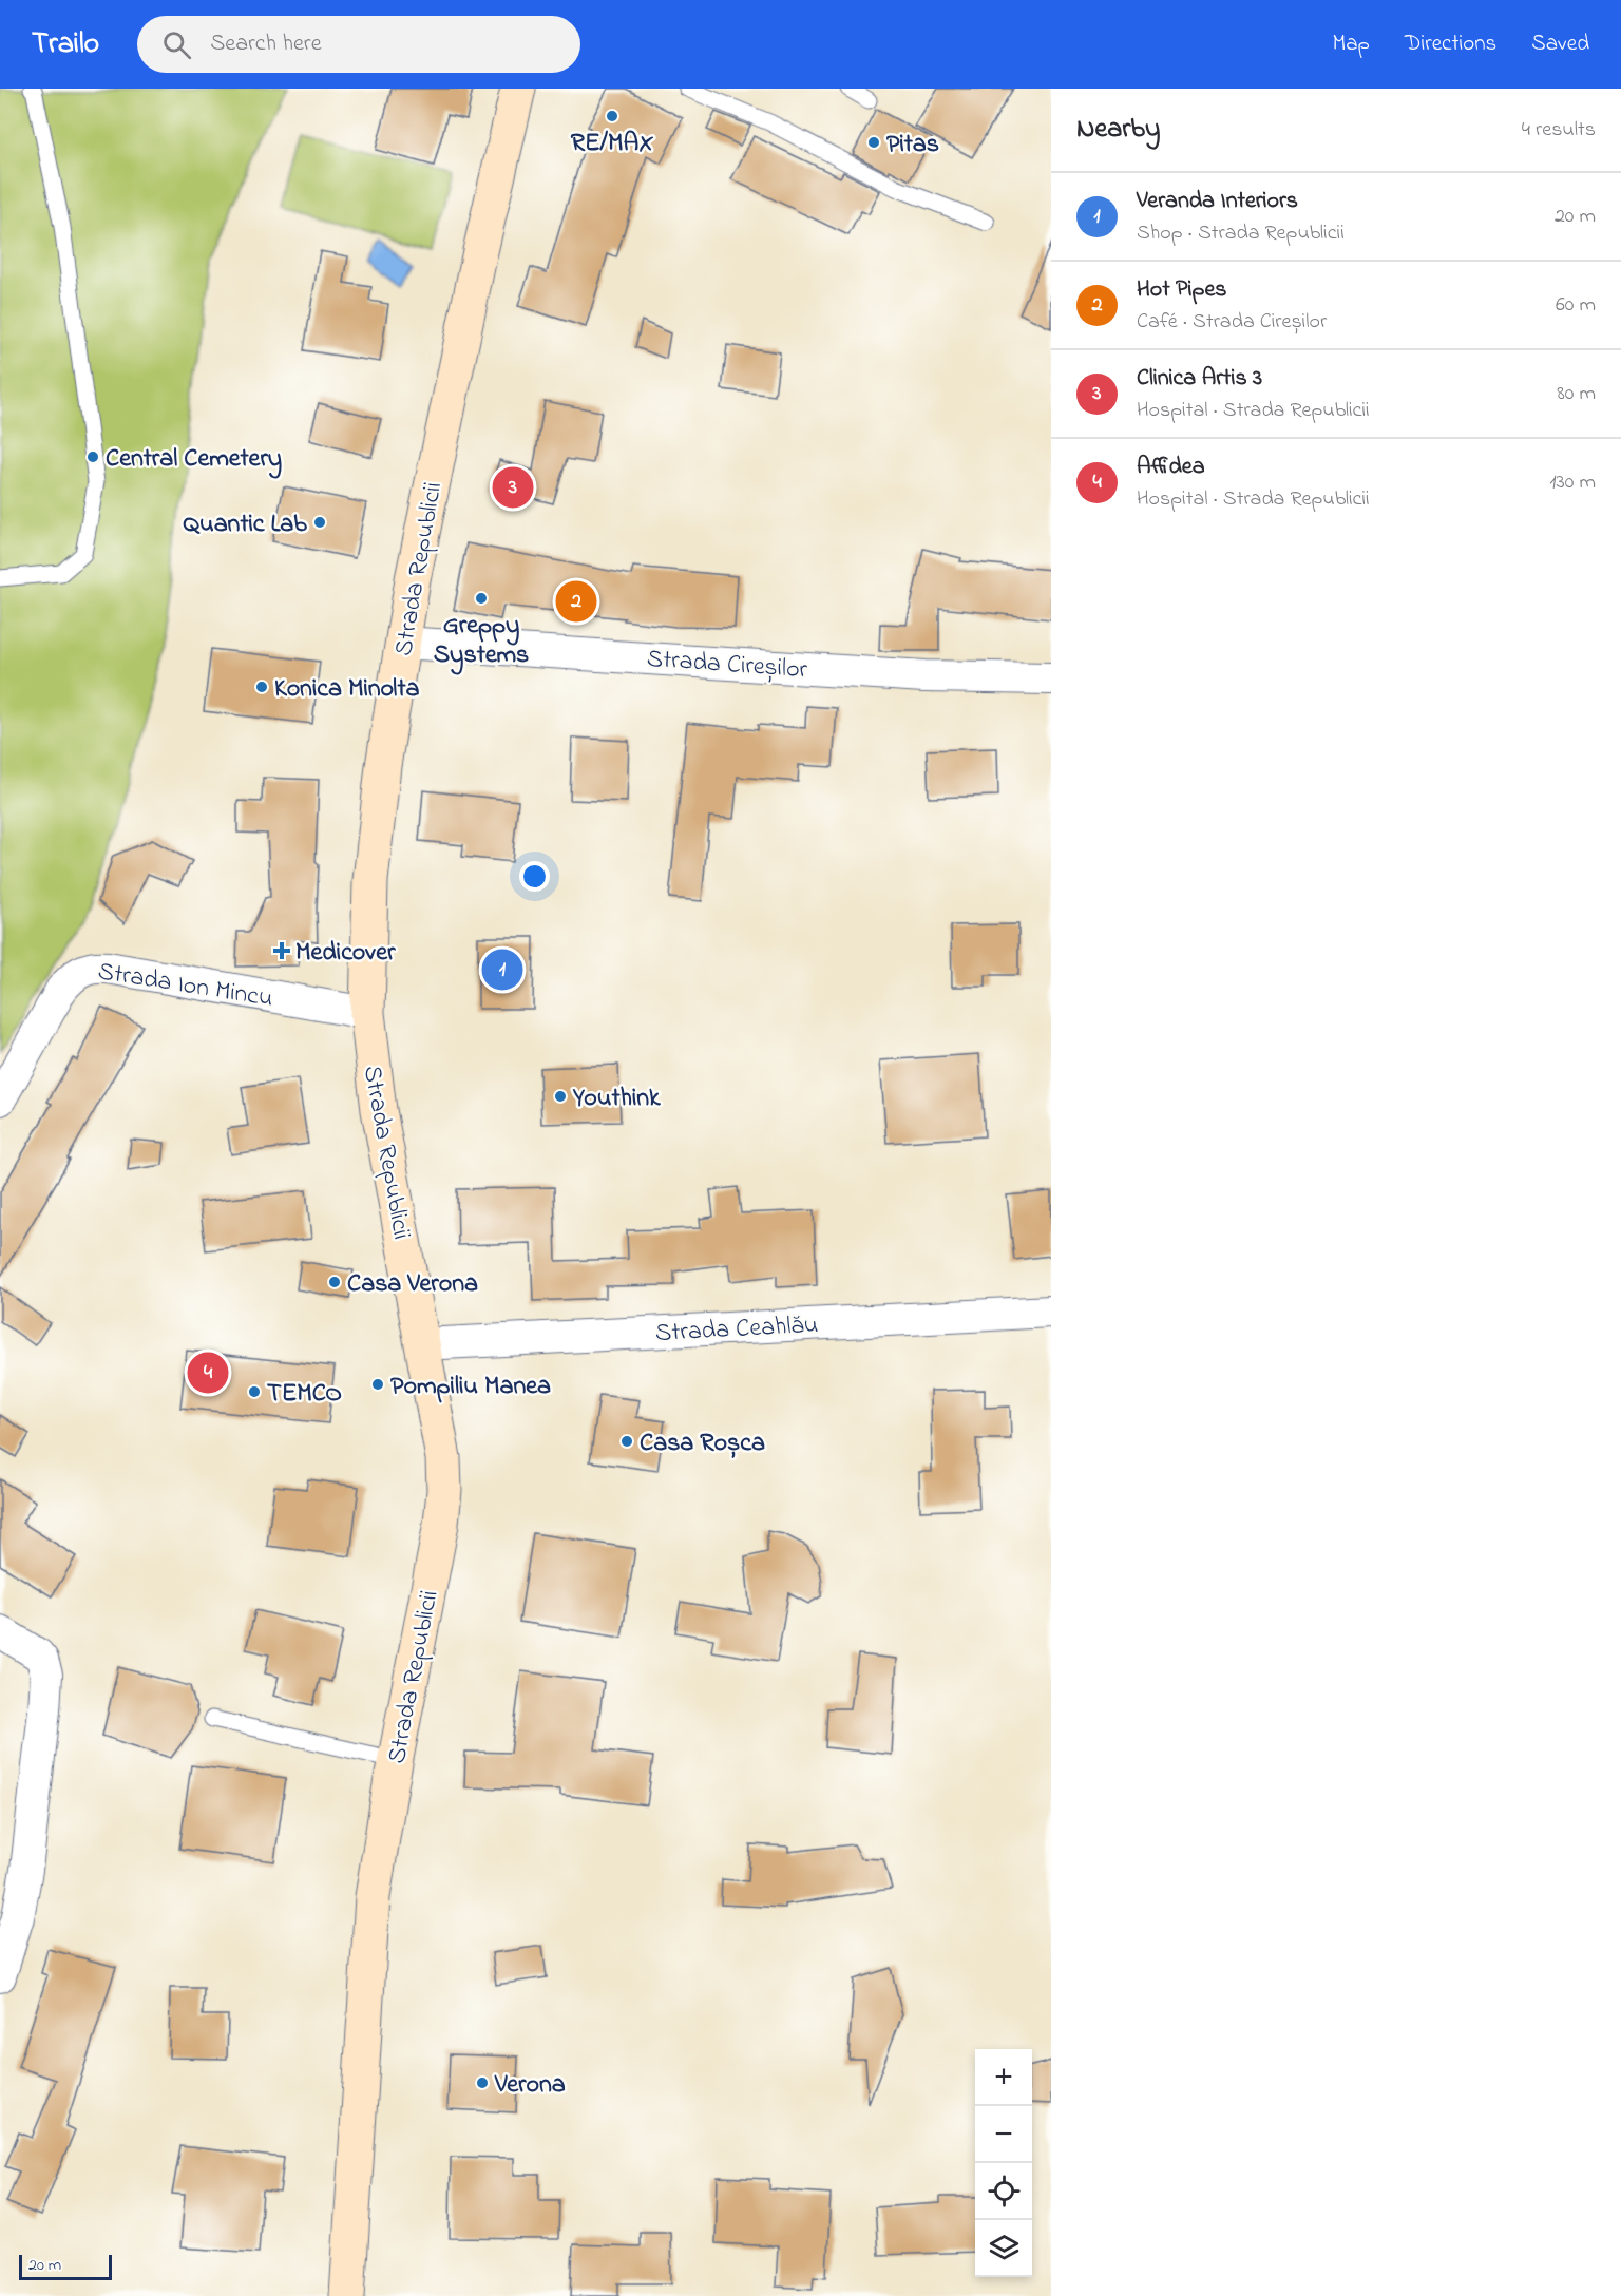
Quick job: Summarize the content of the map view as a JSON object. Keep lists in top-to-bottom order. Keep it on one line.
{"streets":{"street":["Strada Republicii","Strada Cireșilor","Strada Ion Mincu","Strada Ceahlău"]},"crossings":[["Strada Republicii","Strada Cireșilor"],["Strada Republicii","Strada Ion Mincu"],["Strada Republicii","Strada Ceahlău"]],"places":{"other":["RE/MAX","Pitas","Central Cemetery","Quantic Lab","Greppy Systems","Konica Minolta","Youthink","Casa Verona","Pompiliu Manea","TEMCO","Casa Roșca","Verona"],"health":["Medicover"]},"scale_bar":"20 m","page":{"header":"Trailo","search":"Search here","nav":["Map","Directions","Saved"],"heading":["Nearby","4 results"],"list":[{"mark":"1","name":"Veranda Interiors","note":"Shop · Strada Republicii","value":"20 m"},{"mark":"2","name":"Hot Pipes","note":"Café · Strada Cireșilor","value":"60 m"},{"mark":"3","name":"Clinica Artis 3","note":"Hospital · Strada Republicii","value":"80 m"},{"mark":"4","name":"Affidea","note":"Hospital · Strada Republicii","value":"130 m"}],"pins":["3","2","1","4"],"map_buttons":["+","−"],"scale":"20 m"}}
